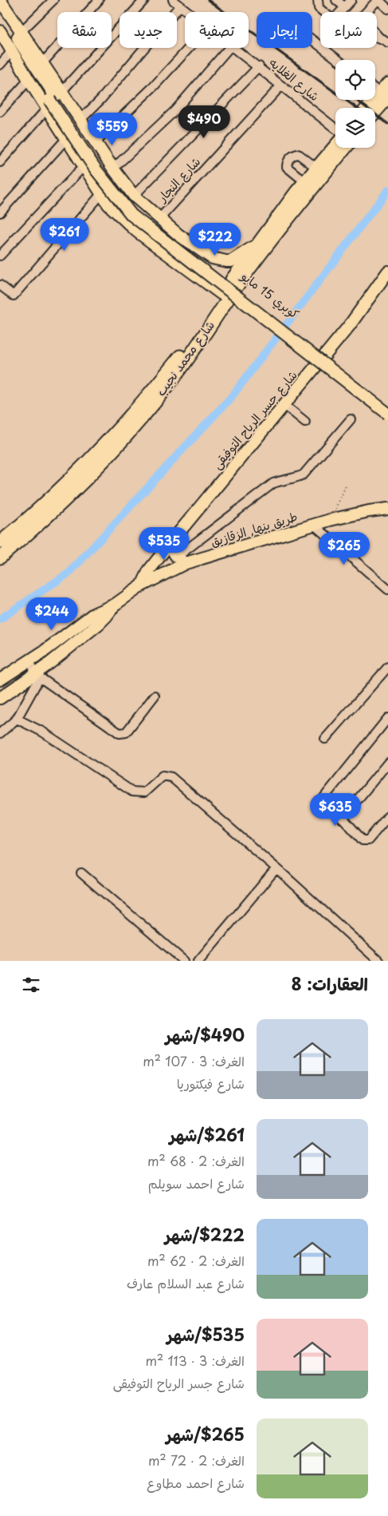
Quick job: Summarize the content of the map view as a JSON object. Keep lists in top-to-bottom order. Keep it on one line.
{"streets":{"highway":["شارع محمد نجيب"],"main road":["كوبري 15 مايو","شارع جسر الرياح التوفيقى","طريق بنها, الزقازيق"],"street":["شارع الغلايه","شارع النجار"]},"crossings":[["شارع الغلايه","شارع النجار"],["شارع جسر الرياح التوفيقى","طريق بنها, الزقازيق"]],"page":{"chip":["شراء","إيجار","تصفية","جديد","شقة"],"price":["$490","$559","$261","$222","$535","$265","$244","$635"],"heading":"العقارات: 8","list":[{"name":"$490/شهر","note":"الغرف: 3 · 107 m² · شارع فيكتوريا"},{"name":"$261/شهر","note":"الغرف: 2 · 68 m² · شارع احمد سويلم"},{"name":"$222/شهر","note":"الغرف: 2 · 62 m² · شارع عبد السلام عارف"},{"name":"$535/شهر","note":"الغرف: 3 · 113 m² · شارع جسر الرياح التوفيقى"},{"name":"$265/شهر","note":"الغرف: 2 · 72 m² · شارع احمد مطاوع"}]}}
